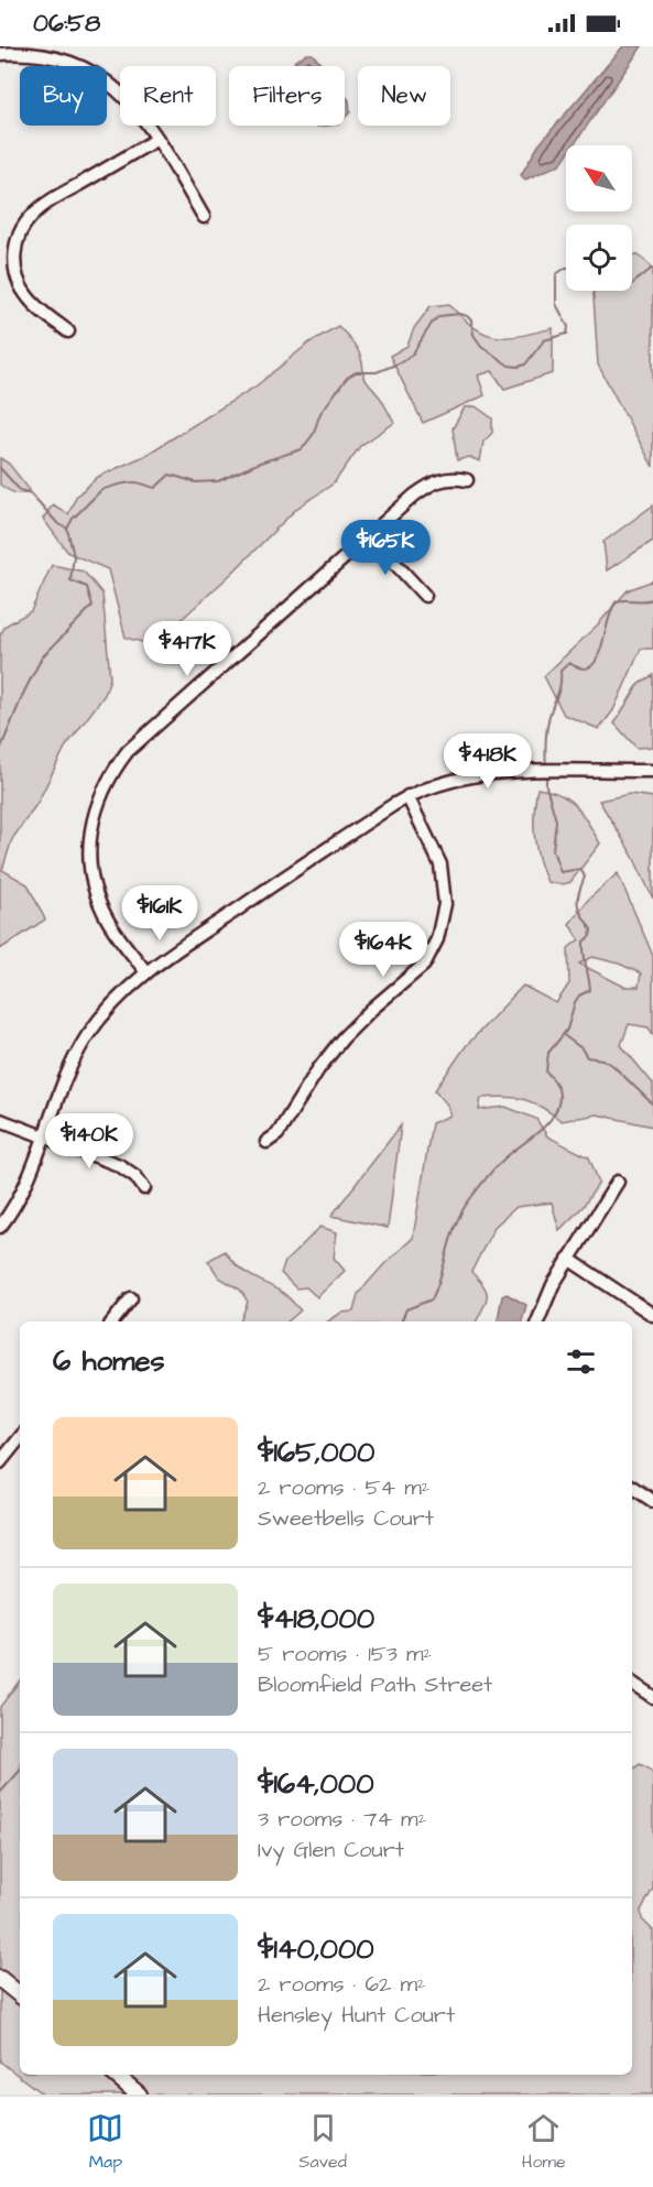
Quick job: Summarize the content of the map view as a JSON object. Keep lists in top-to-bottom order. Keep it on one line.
{"north":"top left","page":{"status":"06:58","chip":["Buy","Rent","Filters","New"],"price":["$165K","$417K","$418K","$161K","$164K","$140K"],"heading":"6 homes","list":[{"name":"$165,000","note":"2 rooms · 54 m² · Sweetbells Court"},{"name":"$418,000","note":"5 rooms · 153 m² · Bloomfield Path Street"},{"name":"$164,000","note":"3 rooms · 74 m² · Ivy Glen Court"},{"name":"$140,000","note":"2 rooms · 62 m² · Hensley Hunt Court"}],"tabs":["Map","Saved","Home"]}}
